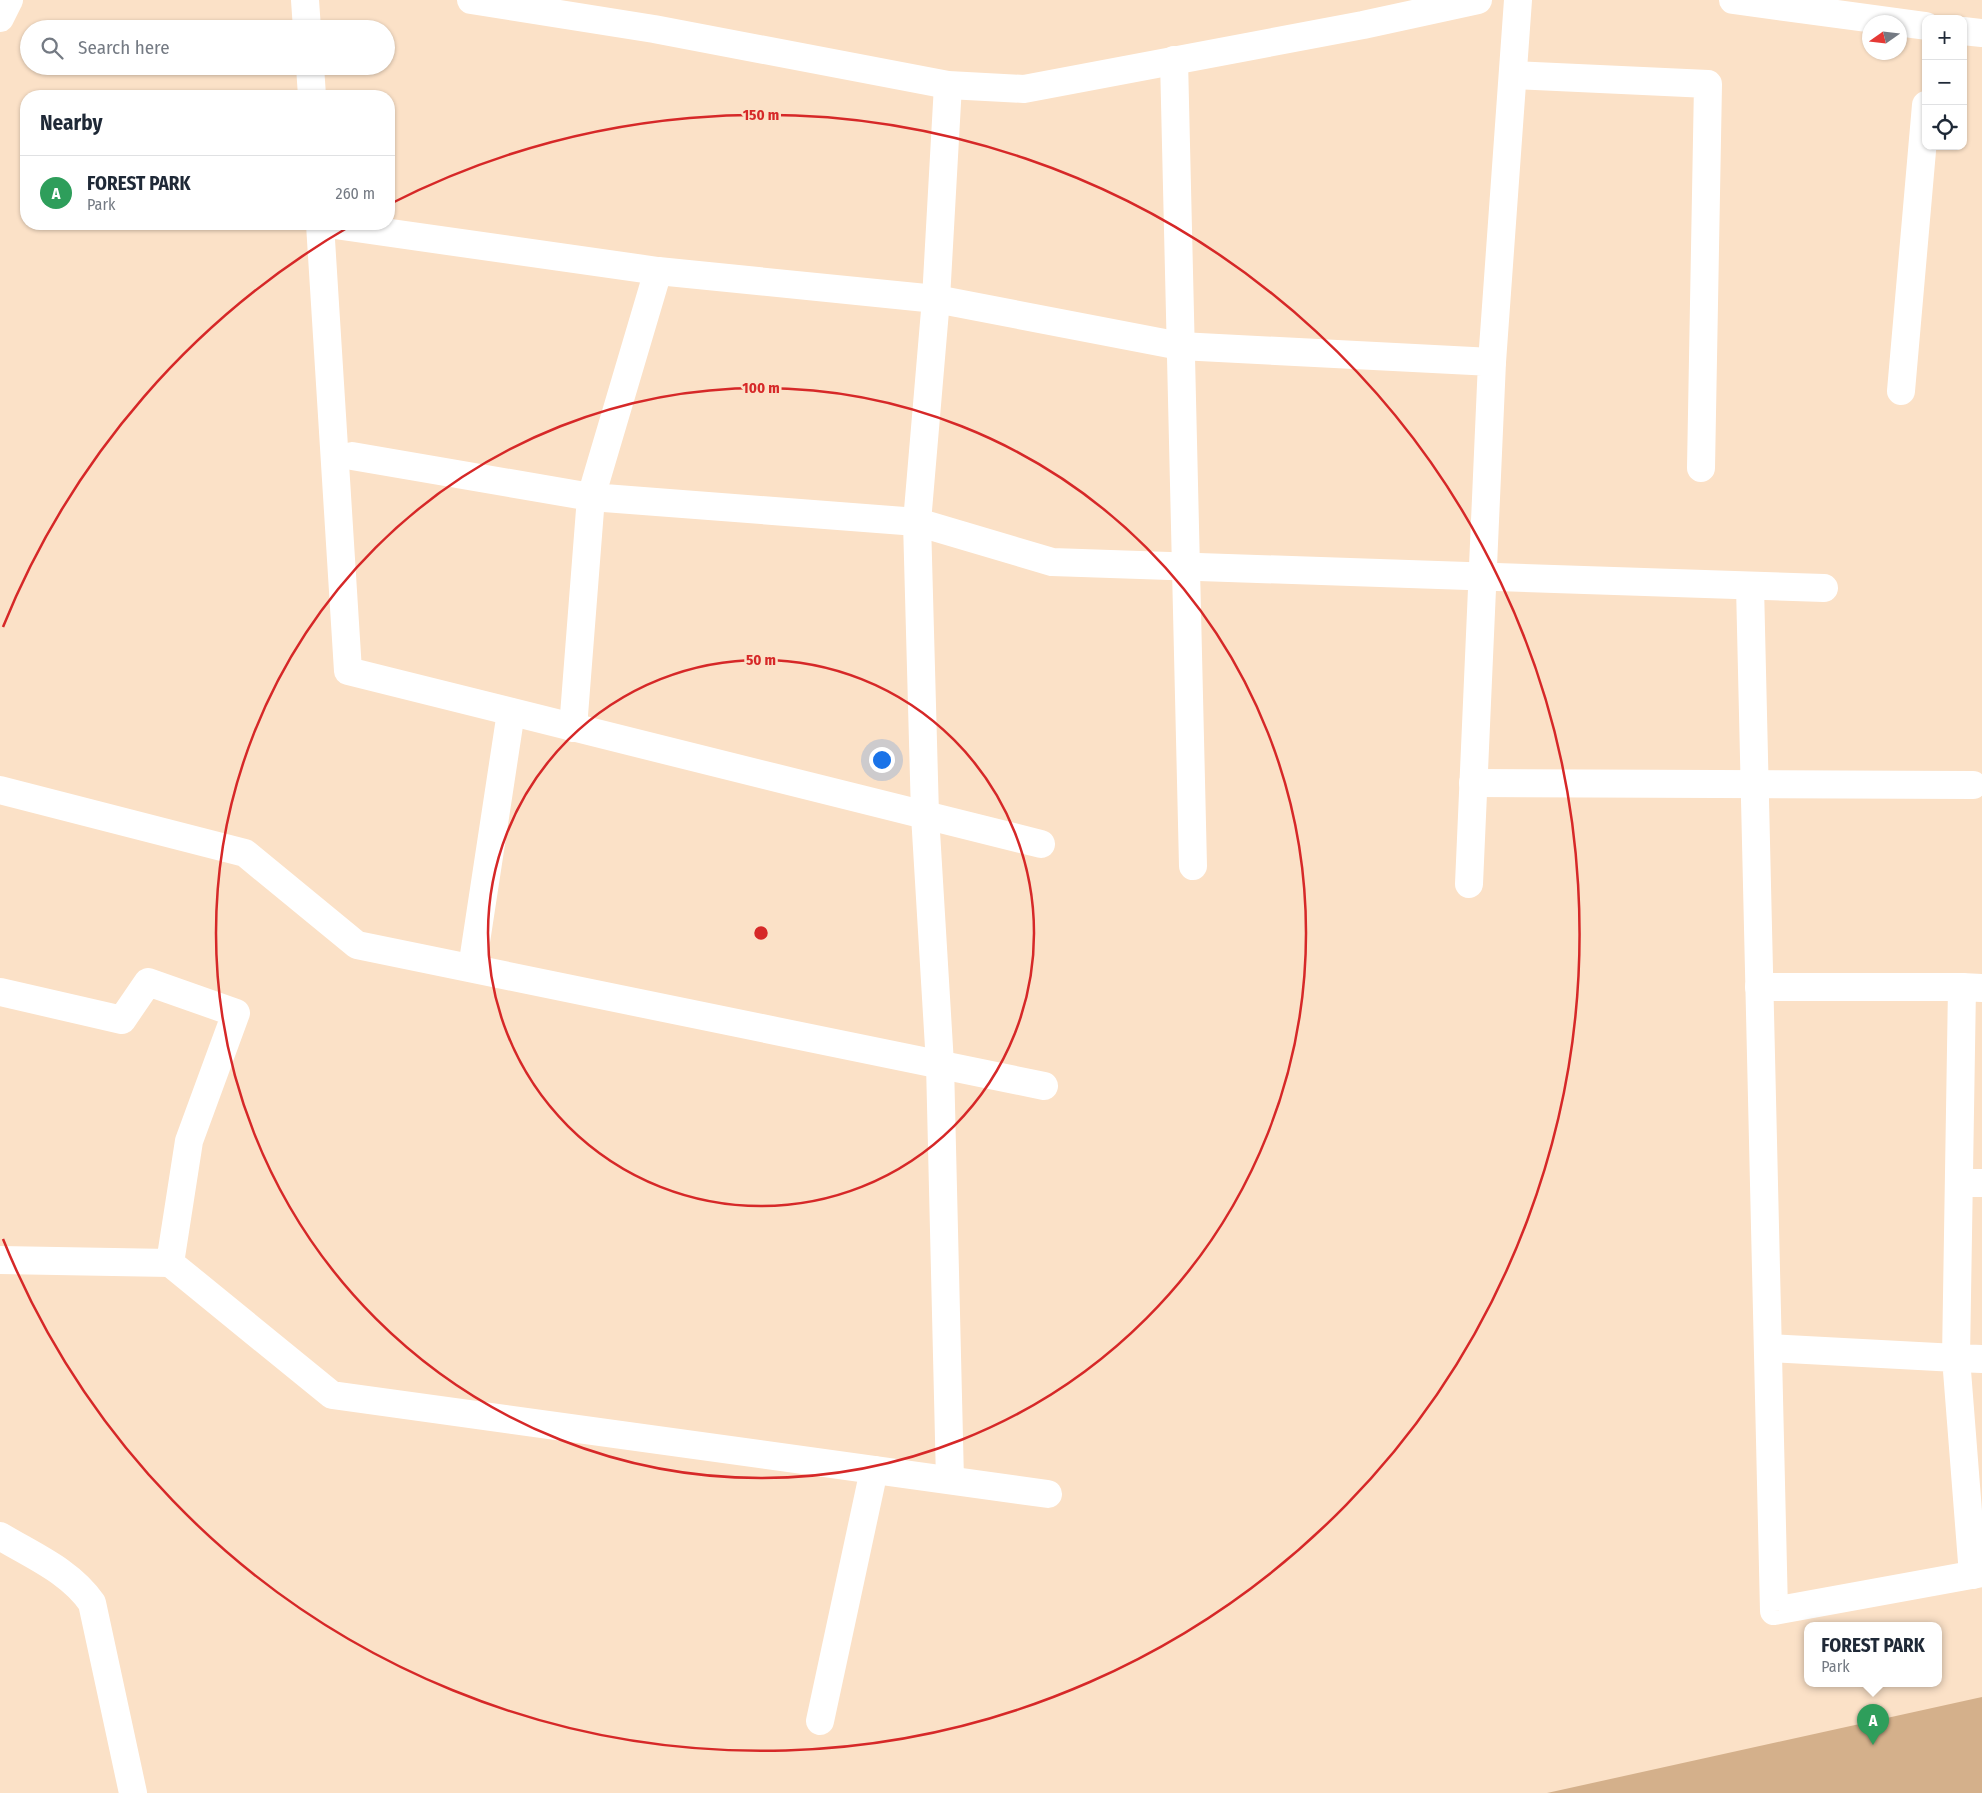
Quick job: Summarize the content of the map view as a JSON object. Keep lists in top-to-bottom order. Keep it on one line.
{"north":"left","page":{"map_buttons":["+","−"],"search":"Search here","heading":"Nearby","list":[{"mark":"A","name":"FOREST PARK","note":"Park","value":"260 m"}],"popup":["FOREST PARK","Park"],"pins":"A"},"rings":["150 m","100 m","50 m"]}
